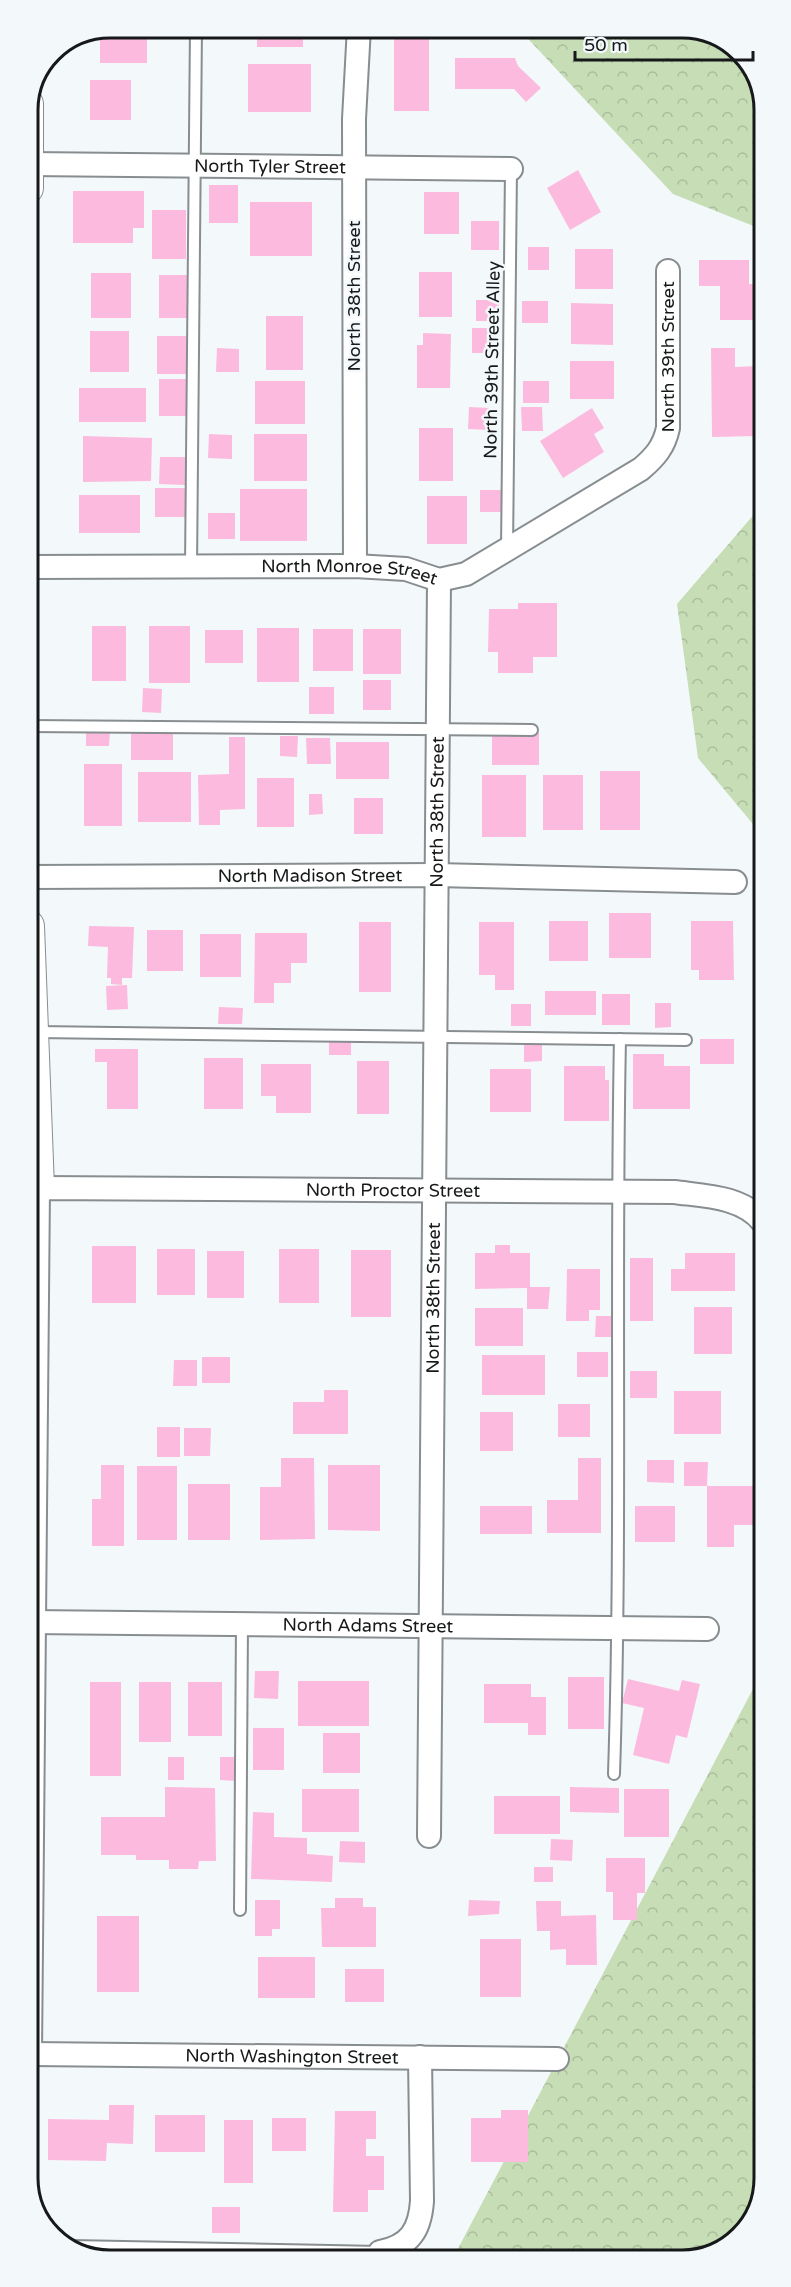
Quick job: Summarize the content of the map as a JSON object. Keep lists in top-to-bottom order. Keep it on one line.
{"streets":{"street":["North Tyler Street","North 38th Street","North 39th Street","North Monroe Street","North Madison Street","North Proctor Street","North Adams Street","North Washington Street"],"lane":["North 39th Street Alley"]},"crossings":[["North Tyler Street","North 38th Street"],["North Tyler Street","North 39th Street Alley"],["North 38th Street","North Monroe Street"],["North 38th Street","North Madison Street"],["North 38th Street","North Proctor Street"],["North 38th Street","North Adams Street"],["North 39th Street","North Monroe Street"],["North 39th Street Alley","North Monroe Street"]],"scale_bar":"50 m"}
